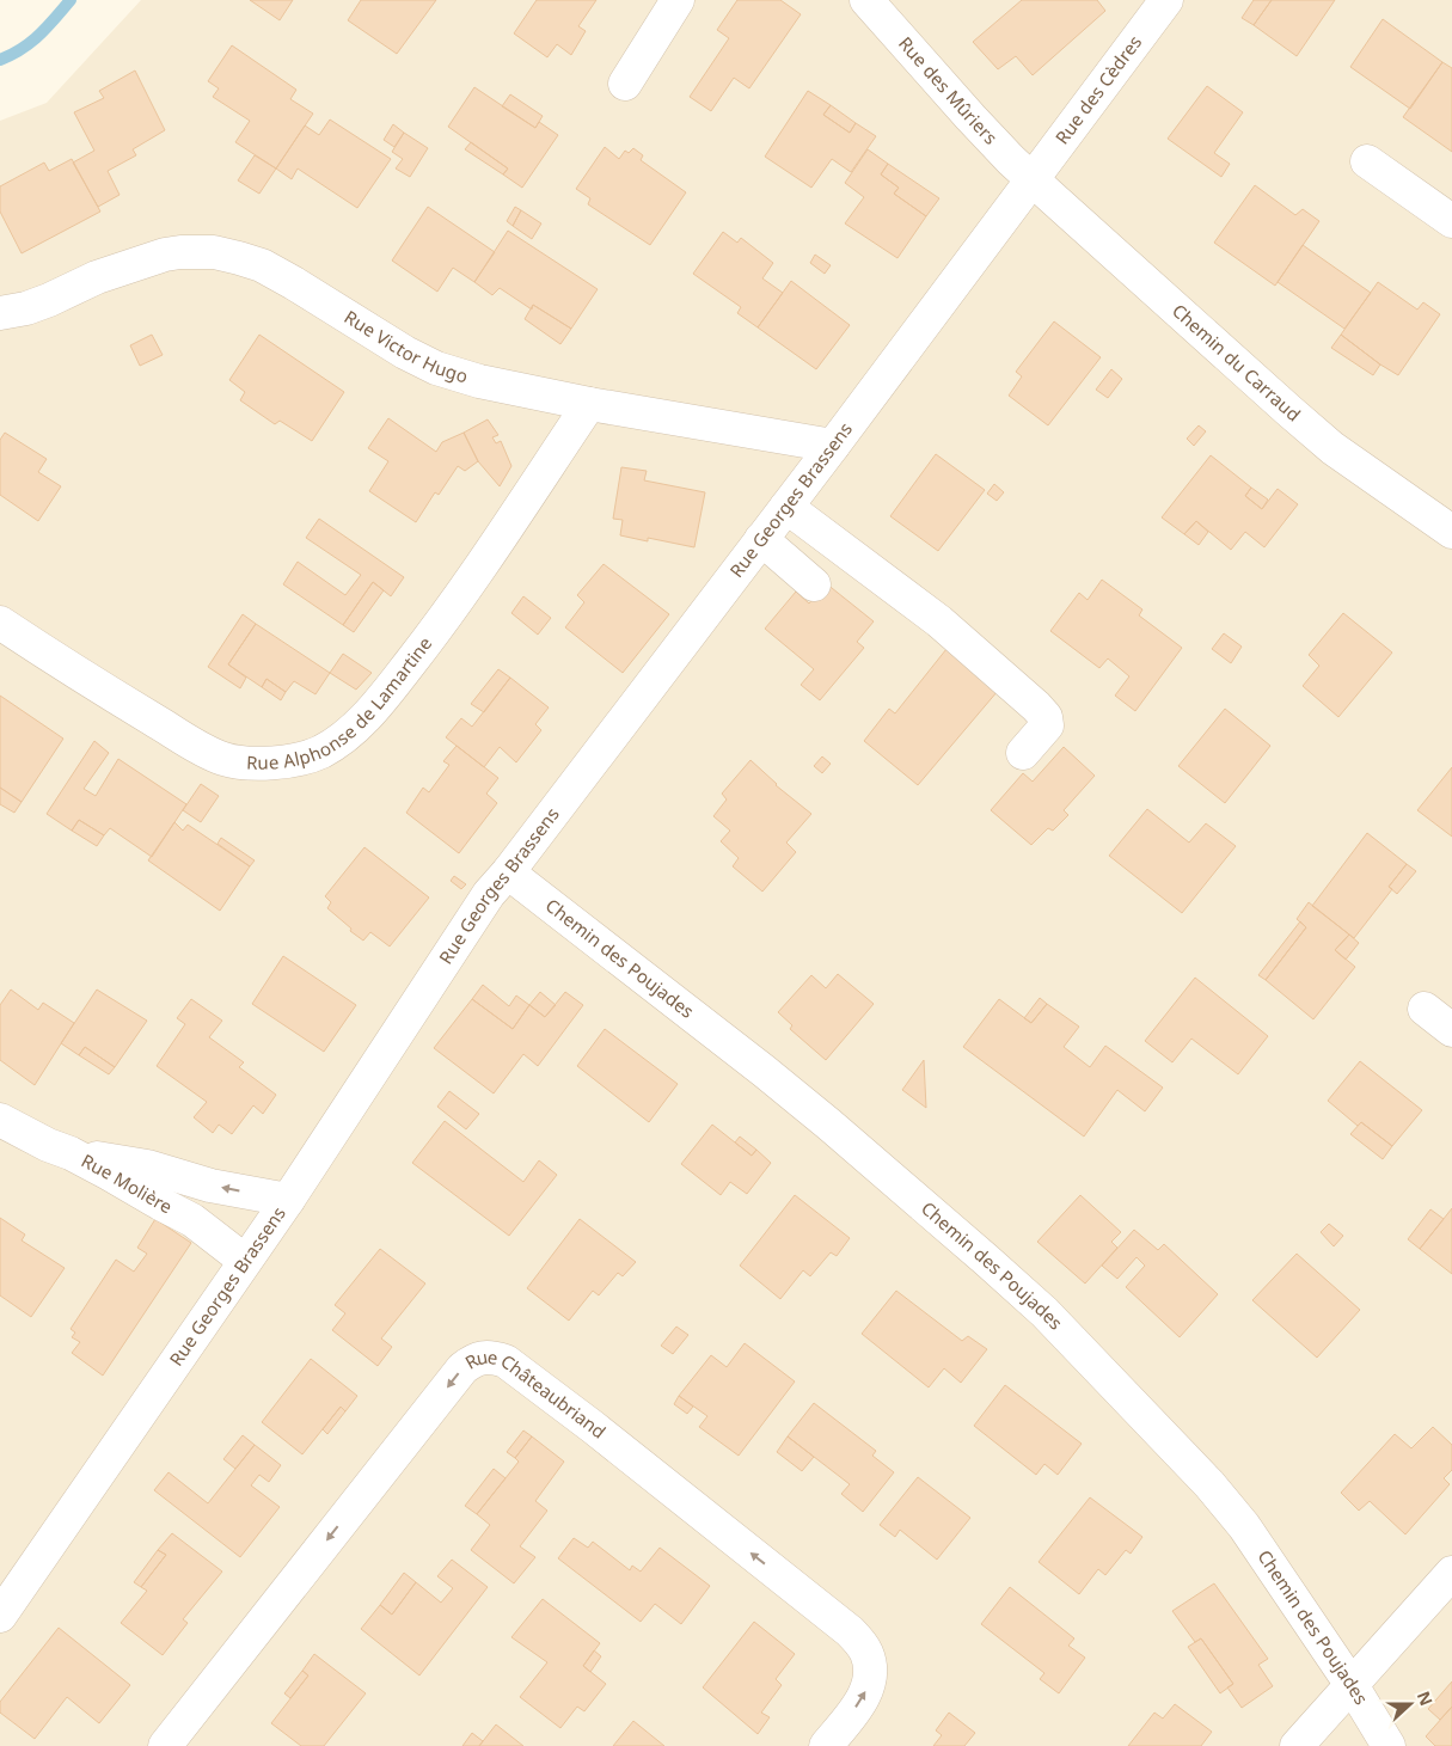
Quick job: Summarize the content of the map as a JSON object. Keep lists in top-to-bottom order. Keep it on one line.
{"streets":{"street":["Rue des Cèdres","Rue des Mûriers","Rue Victor Hugo","Chemin du Carraud","Rue Georges Brassens","Rue Alphonse de Lamartine","Chemin des Poujades","Rue Molière","Rue Châteaubriand"]},"crossings":[["Rue des Cèdres","Rue des Mûriers"],["Rue des Cèdres","Chemin du Carraud"],["Rue des Cèdres","Rue Georges Brassens"],["Rue des Mûriers","Chemin du Carraud"],["Rue des Mûriers","Rue Georges Brassens"],["Rue Victor Hugo","Rue Georges Brassens"],["Rue Victor Hugo","Rue Alphonse de Lamartine"],["Chemin du Carraud","Rue Georges Brassens"],["Rue Georges Brassens","Chemin des Poujades"],["Rue Georges Brassens","Rue Molière"]],"north":"right"}
